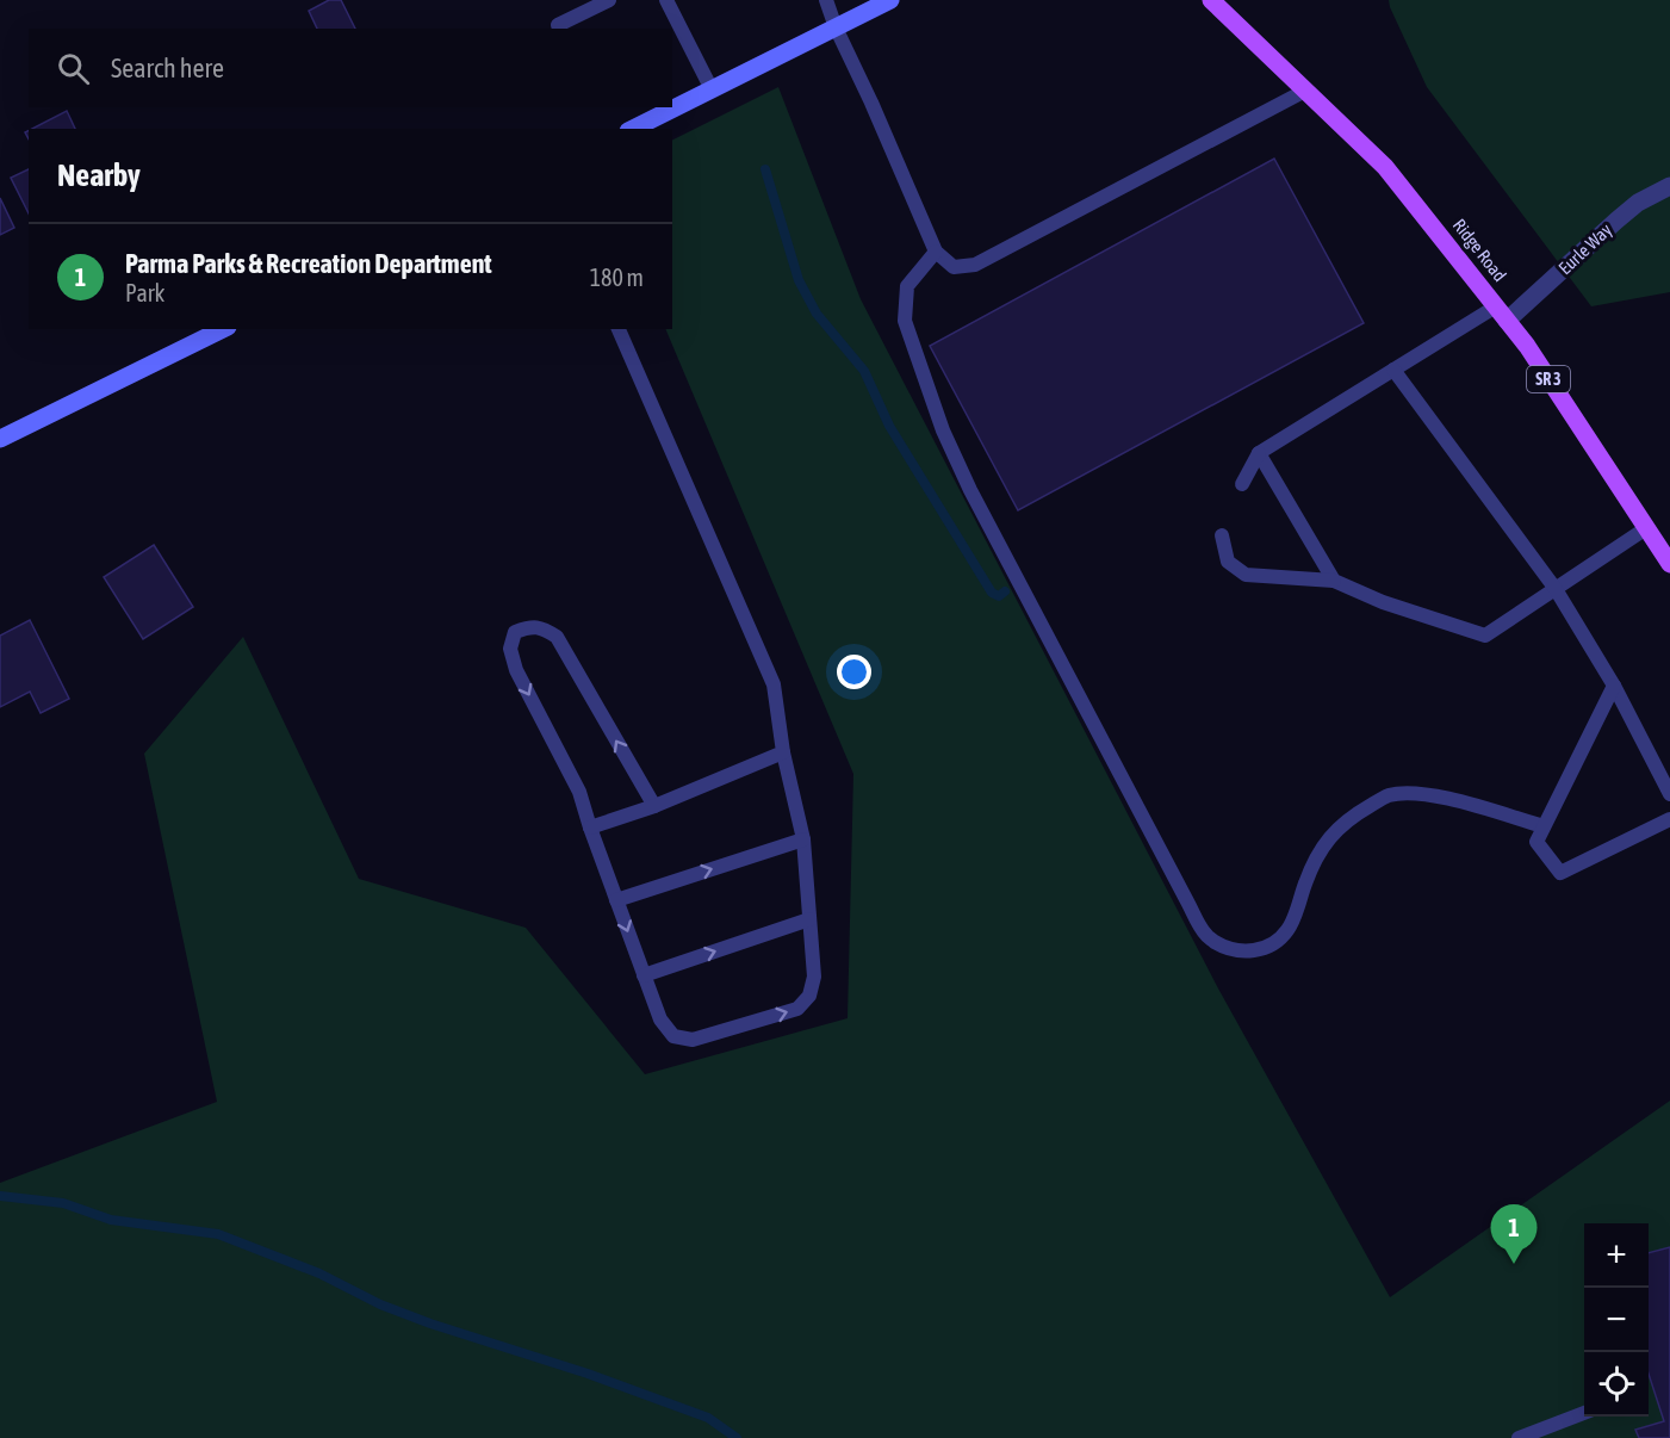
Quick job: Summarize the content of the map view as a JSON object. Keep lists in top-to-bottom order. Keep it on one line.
{"streets":{"main road":["Ridge Road","SR 3"],"street":["Eurle Way"]},"crossings":[["Eurle Way","Ridge Road"]],"page":{"search":"Search here","heading":"Nearby","list":[{"mark":"1","name":"Parma Parks & Recreation Department","note":"Park","value":"180 m"}],"pins":"1","map_buttons":["+","−"]}}
